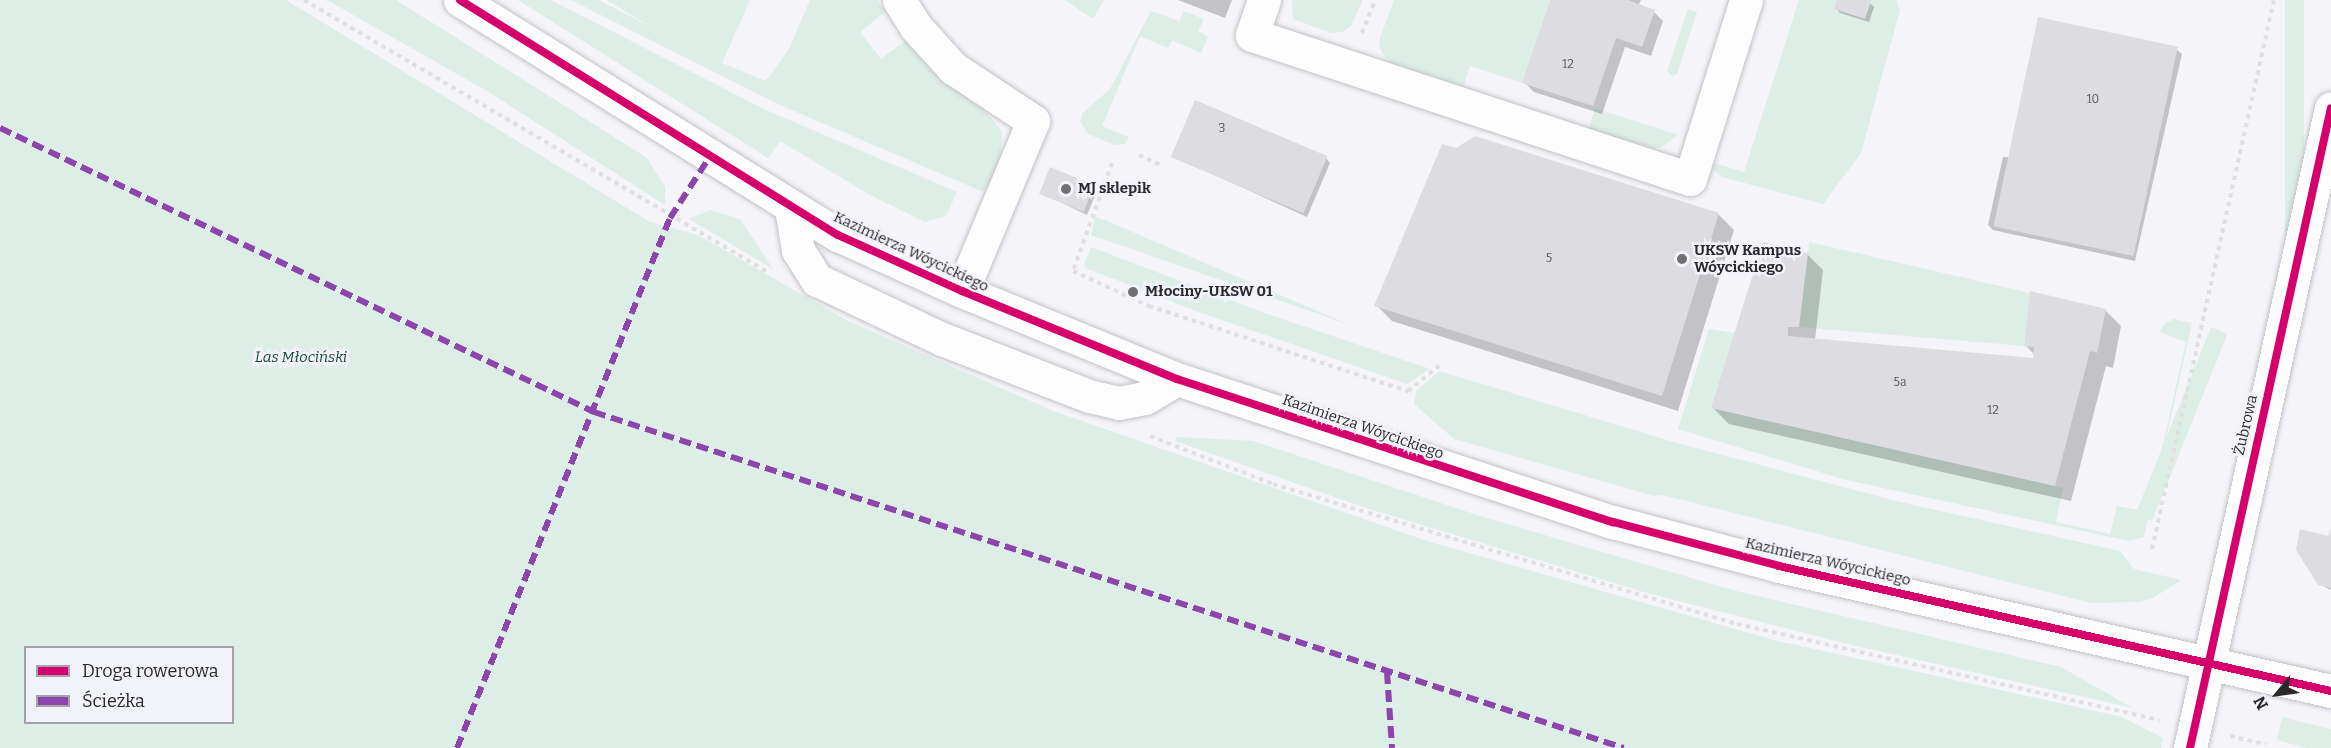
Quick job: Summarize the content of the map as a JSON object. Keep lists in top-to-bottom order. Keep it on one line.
{"streets":{"street":["Kazimierza Wóycickiego","Żubrowa"]},"crossings":[["Kazimierza Wóycickiego","Żubrowa"]],"parks":["Las Młociński"],"places":["MJ sklepik","UKSW Kampus Wóycickiego","Młociny-UKSW 01"],"house_numbers":["12","10","3","5","5a","12"],"legend":["Droga rowerowa","Ścieżka"],"north":"bottom left"}
